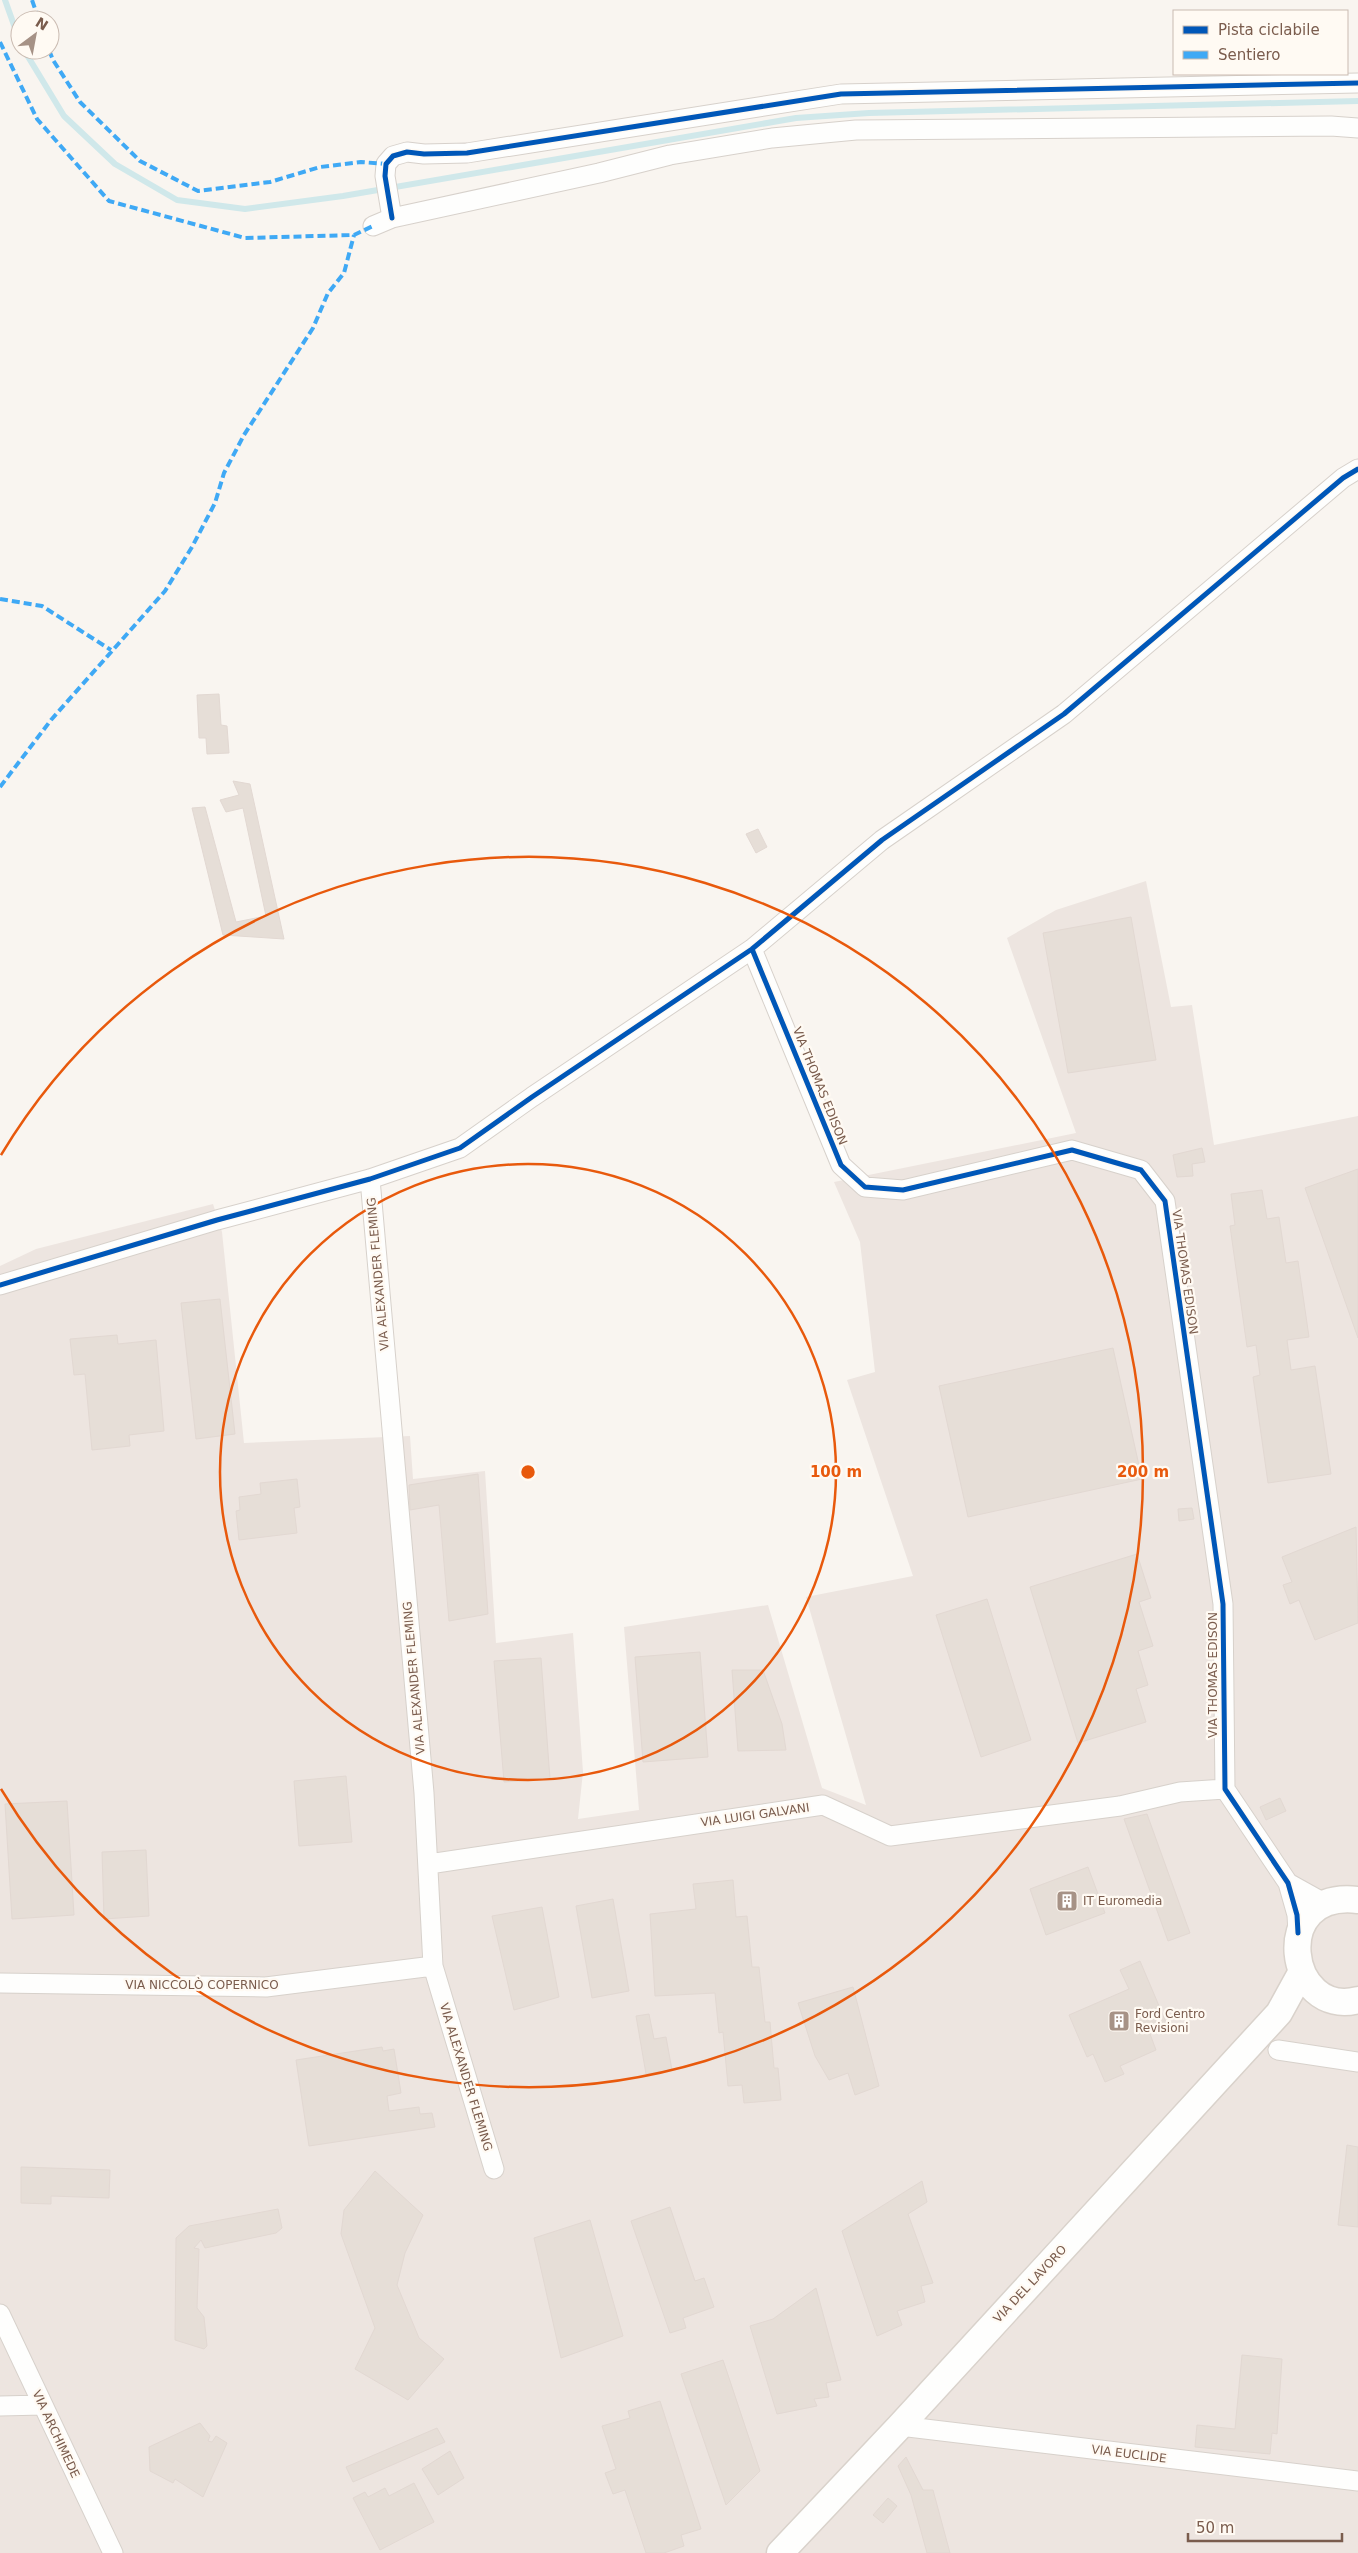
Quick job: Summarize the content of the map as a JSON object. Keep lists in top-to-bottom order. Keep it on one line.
{"streets":{"main road":["VIA DEL LAVORO"],"street":["VIA THOMAS EDISON","VIA ALEXANDER FLEMING","VIA LUIGI GALVANI","VIA NICCOLÒ COPERNICO","VIA ARCHIMEDE","VIA EUCLIDE"]},"crossings":[["VIA THOMAS EDISON","VIA LUIGI GALVANI"],["VIA ALEXANDER FLEMING","VIA LUIGI GALVANI"],["VIA ALEXANDER FLEMING","VIA NICCOLÒ COPERNICO"],["VIA DEL LAVORO","VIA EUCLIDE"]],"places":{"building":["IT Euromedia","Ford Centro Revisioni"]},"legend":["Pista ciclabile","Sentiero"],"scale_bar":"50 m","north":"top right","rings":["100 m","200 m"]}
